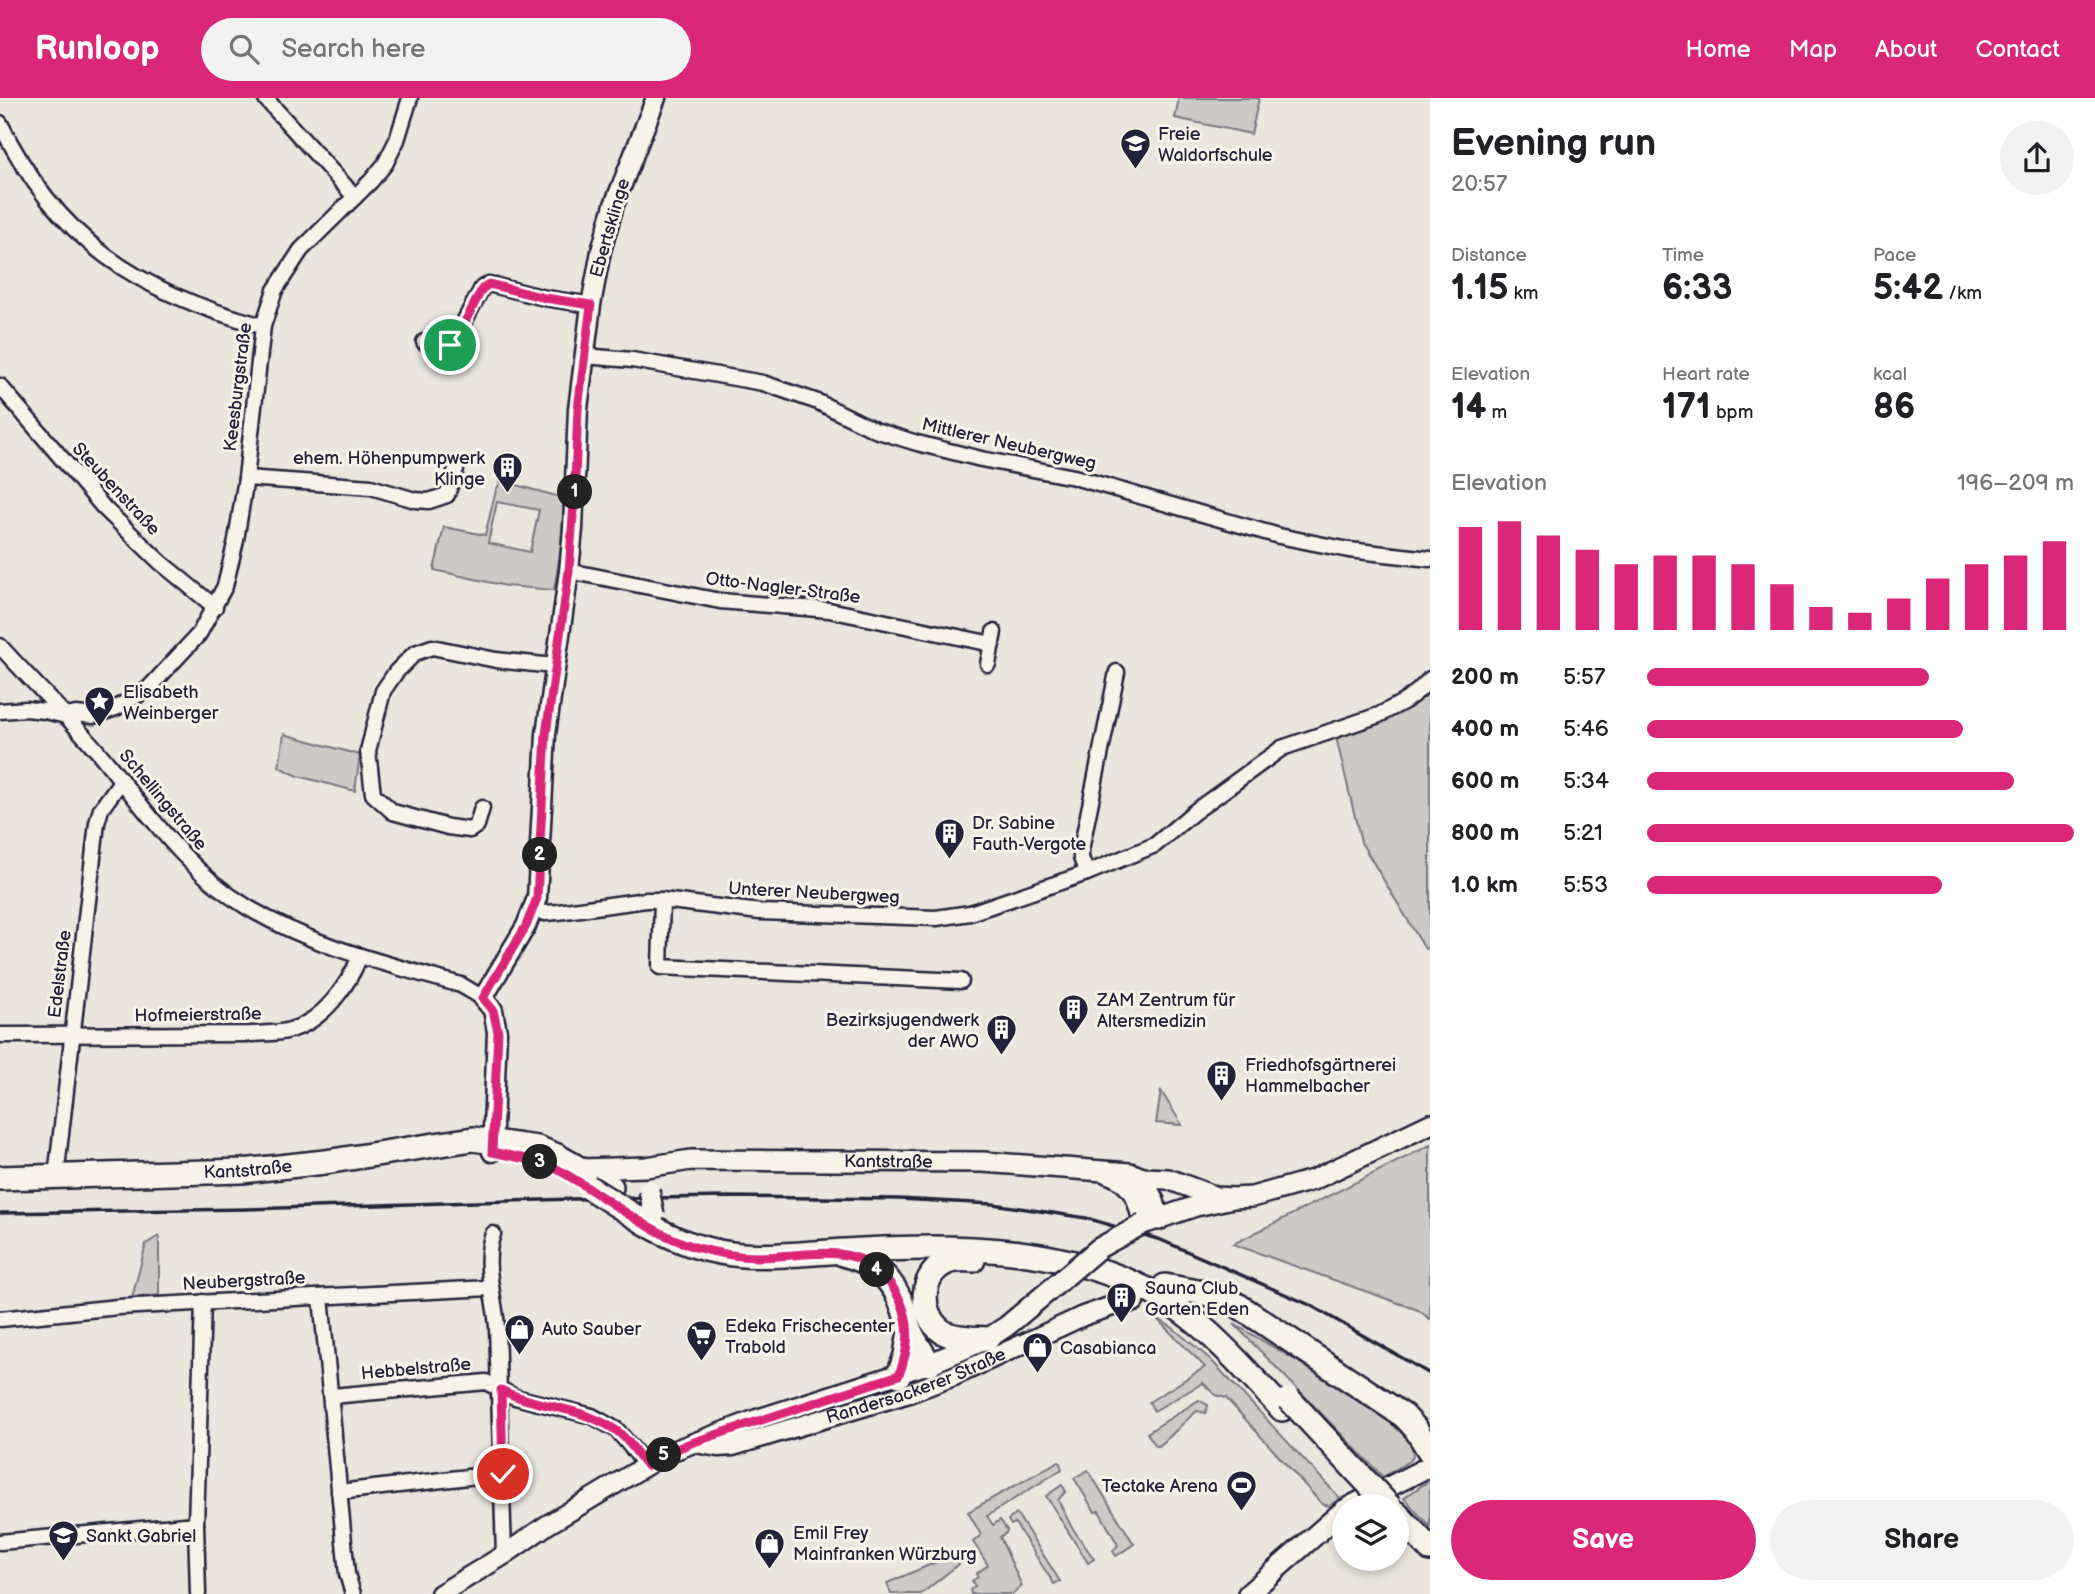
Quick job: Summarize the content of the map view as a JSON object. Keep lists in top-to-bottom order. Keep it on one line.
{"streets":{"main road":["Kantstraße","Randersackerer Straße"],"street":["Ebertsklinge","Keesburgstraße","Mittlerer Neubergweg","Steubenstraße","Otto-Nagler-Straße","Schellingstraße","Unterer Neubergweg","Edelstraße","Hofmeierstraße","Neubergstraße","Hebbelstraße"]},"crossings":[["Ebertsklinge","Mittlerer Neubergweg"],["Ebertsklinge","Otto-Nagler-Straße"],["Ebertsklinge","Schellingstraße"],["Ebertsklinge","Unterer Neubergweg"],["Keesburgstraße","Steubenstraße"],["Keesburgstraße","Schellingstraße"],["Schellingstraße","Edelstraße"],["Schellingstraße","Hofmeierstraße"],["Edelstraße","Hofmeierstraße"],["Edelstraße","Kantstraße"],["Kantstraße","Randersackerer Straße"],["Hebbelstraße","Randersackerer Straße"]],"places":{"school or university":["Freie Waldorfschule","Sankt Gabriel"],"building":["ehem. Höhenpumpwerk Klinge","Dr. Sabine Fauth-Vergote","ZAM Zentrum für Altersmedizin","Bezirksjugendwerk der AWO","Friedhofsgärtnerei Hammelbacher","Sauna Club Garten Eden"],"place":["Elisabeth Weinberger"],"shop":["Auto Sauber","Casabianca","Emil Frey Mainfranken Würzburg"],"supermarket":["Edeka Frischecenter Trabold"],"sports":["Tectake Arena"]},"page":{"header":"Runloop","search":"Search here","nav":["Home","Map","About","Contact"],"heading":["Evening run","20:57"],"stats":[["Distance","1.15 km"],["Time","6:33"],["Pace","5:42 /km"],["Elevation","14 m"],["Heart rate","171 bpm"],["kcal","86"]],"chart":["Elevation","196–209 m"],"pins":["1","2","3","4","5"],"list":[{"name":"200 m","note":"5:57"},{"name":"400 m","note":"5:46"},{"name":"600 m","note":"5:34"},{"name":"800 m","note":"5:21"},{"name":"1.0 km","note":"5:53"}],"buttons":["Save","Share"]}}
